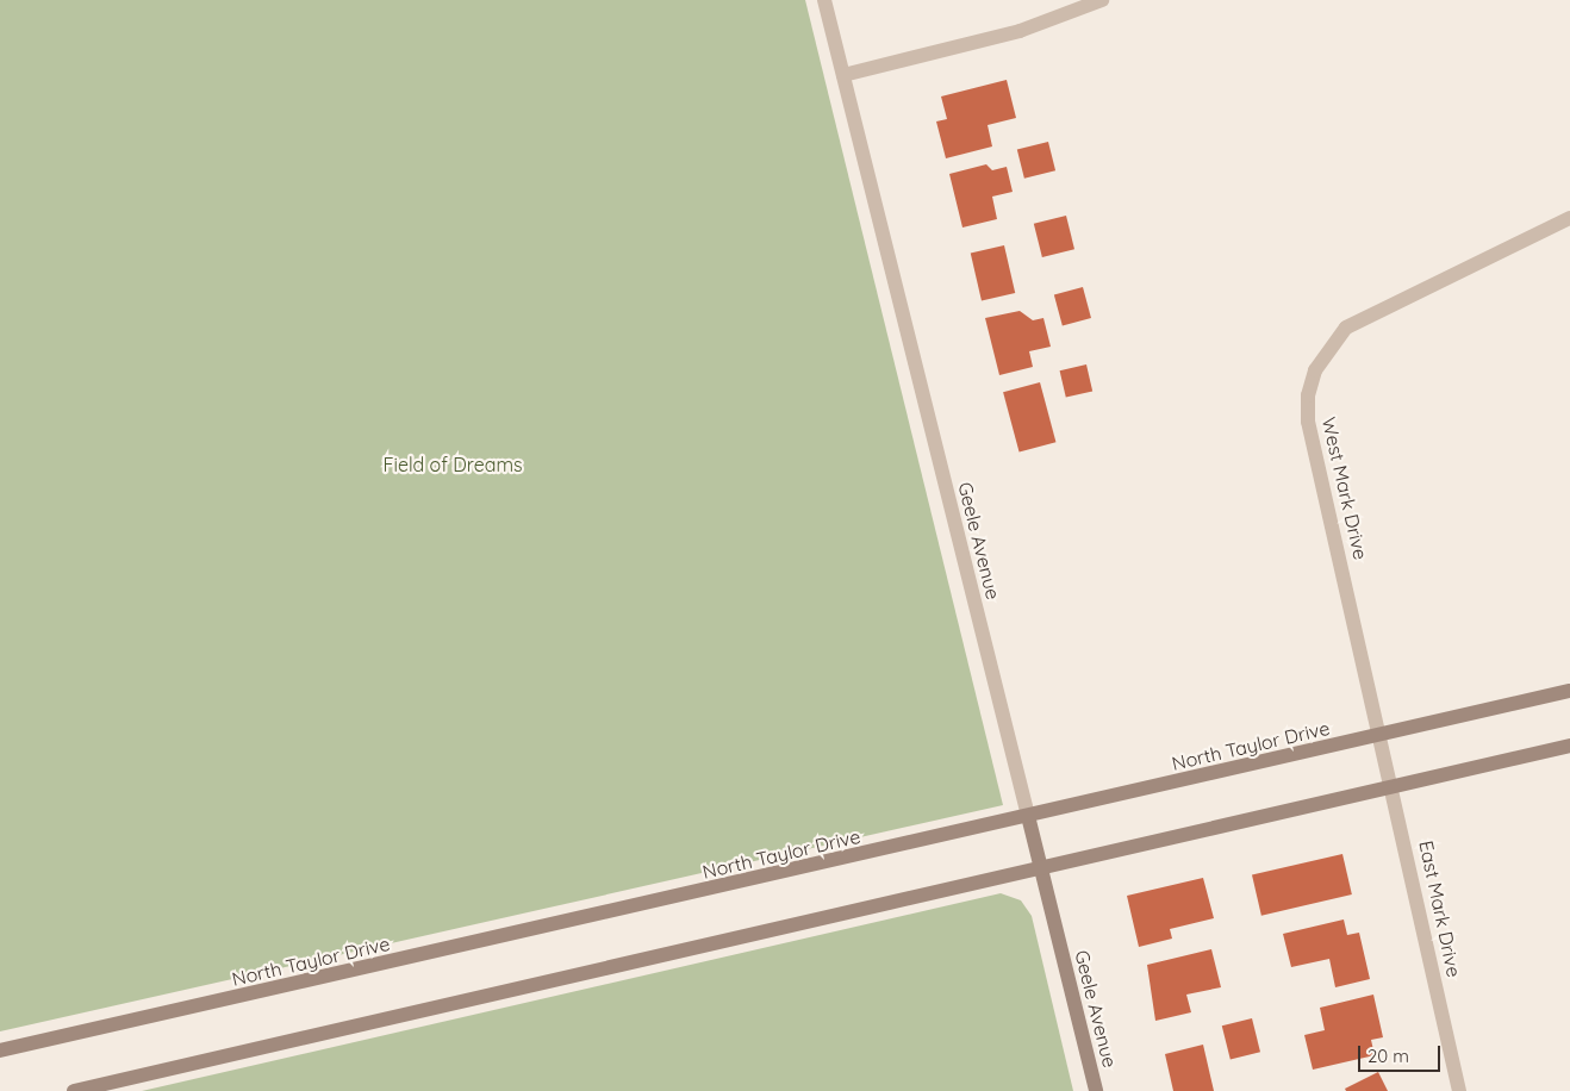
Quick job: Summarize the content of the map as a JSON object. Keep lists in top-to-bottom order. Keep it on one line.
{"streets":{"main road":["Geele Avenue","North Taylor Drive"],"street":["West Mark Drive","East Mark Drive"]},"crossings":[["West Mark Drive","North Taylor Drive"],["West Mark Drive","East Mark Drive"],["Geele Avenue","North Taylor Drive"],["North Taylor Drive","East Mark Drive"]],"parks":["Field of Dreams"],"scale_bar":"20 m"}
